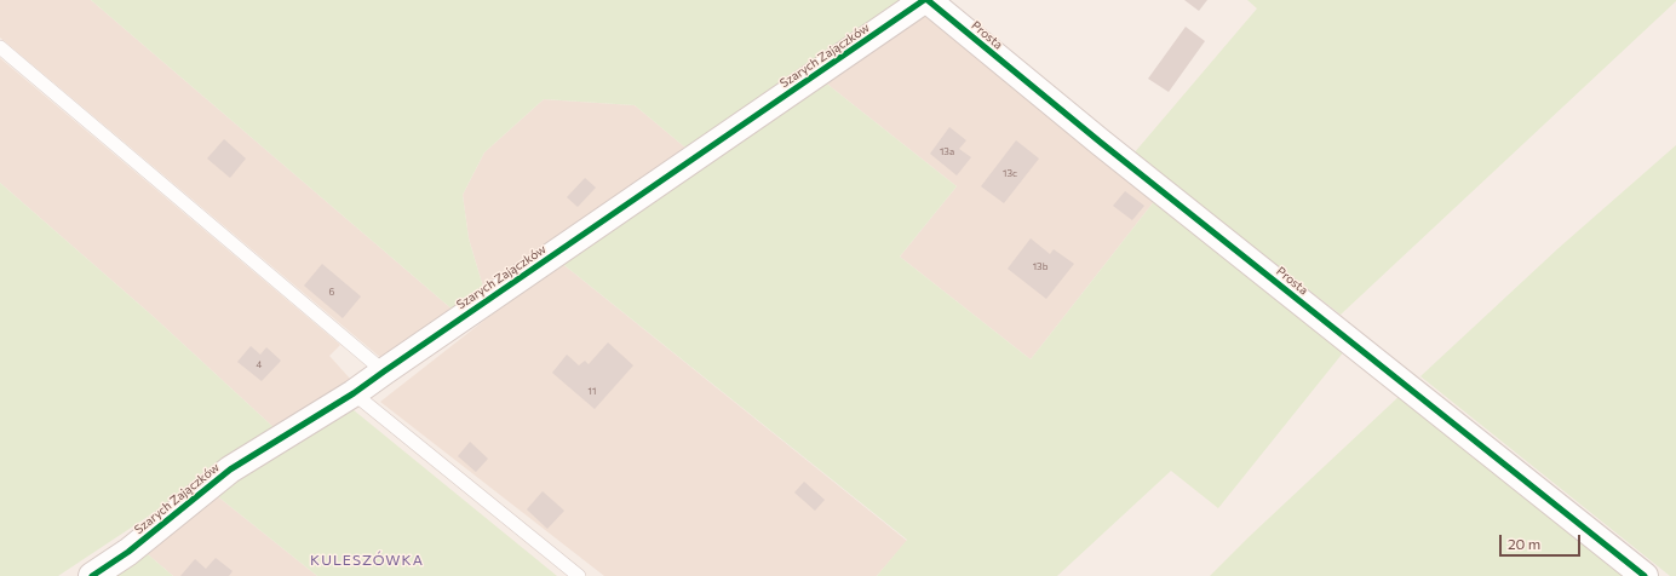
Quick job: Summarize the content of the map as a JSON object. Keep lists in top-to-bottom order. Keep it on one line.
{"streets":{"street":["Prosta","Szarych Zajączków"]},"crossings":[["Prosta","Szarych Zajączków"]],"districts":["KULESZÓWKA"],"house_numbers":["13a","13c","13b","6","4","11"],"scale_bar":"20 m"}
